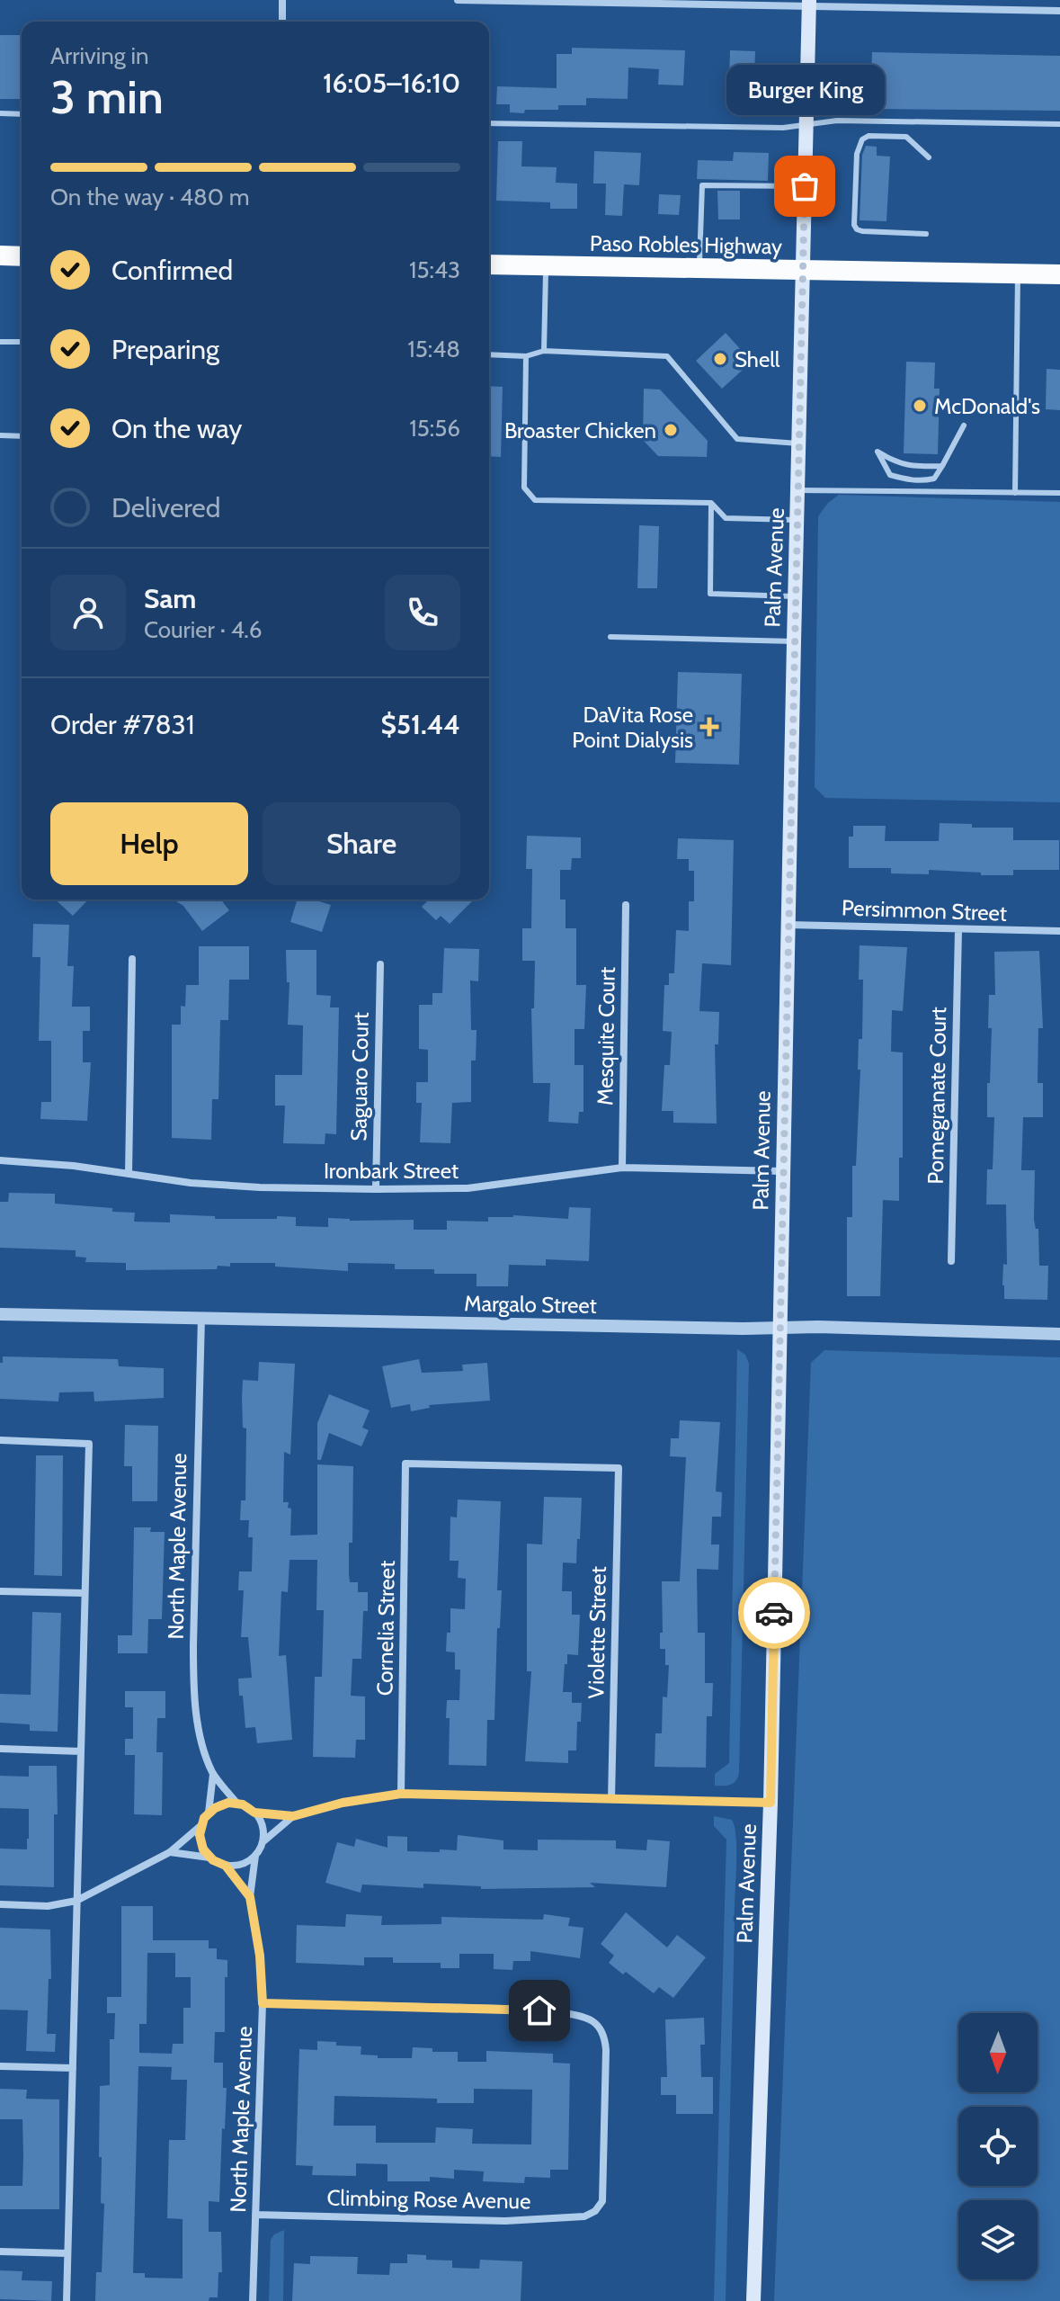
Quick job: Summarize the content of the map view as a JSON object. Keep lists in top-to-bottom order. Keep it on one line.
{"streets":{"highway":["Paso Robles Highway"],"main road":["Palm Avenue"],"street":["Persimmon Street","Mesquite Court","Saguaro Court","Pomegranate Court","Ironbark Street","Margalo Street","North Maple Avenue","Cornelia Street","Violette Street","Climbing Rose Avenue"]},"crossings":[["Paso Robles Highway","Palm Avenue"],["Palm Avenue","Persimmon Street"],["Palm Avenue","Ironbark Street"],["Palm Avenue","Margalo Street"],["Persimmon Street","Pomegranate Court"],["Mesquite Court","Ironbark Street"],["Saguaro Court","Ironbark Street"],["Margalo Street","North Maple Avenue"],["North Maple Avenue","Climbing Rose Avenue"],["Cornelia Street","Violette Street"]],"places":{"other":["Burger King","Shell","McDonald's","Broaster Chicken"],"health":["DaVita Rose Point Dialysis"]},"north":"bottom","page":{"heading":["3 min","Arriving in","16:05–16:10"],"panel":["Sam","Courier · 4.6","Order #7831","$51.44"],"bubble":"Burger King","bar":"On the way · 480 m","list":[["Confirmed","15:43"],["Preparing","15:48"],["On the way","15:56"],"Delivered"],"buttons":["Help","Share"]}}
